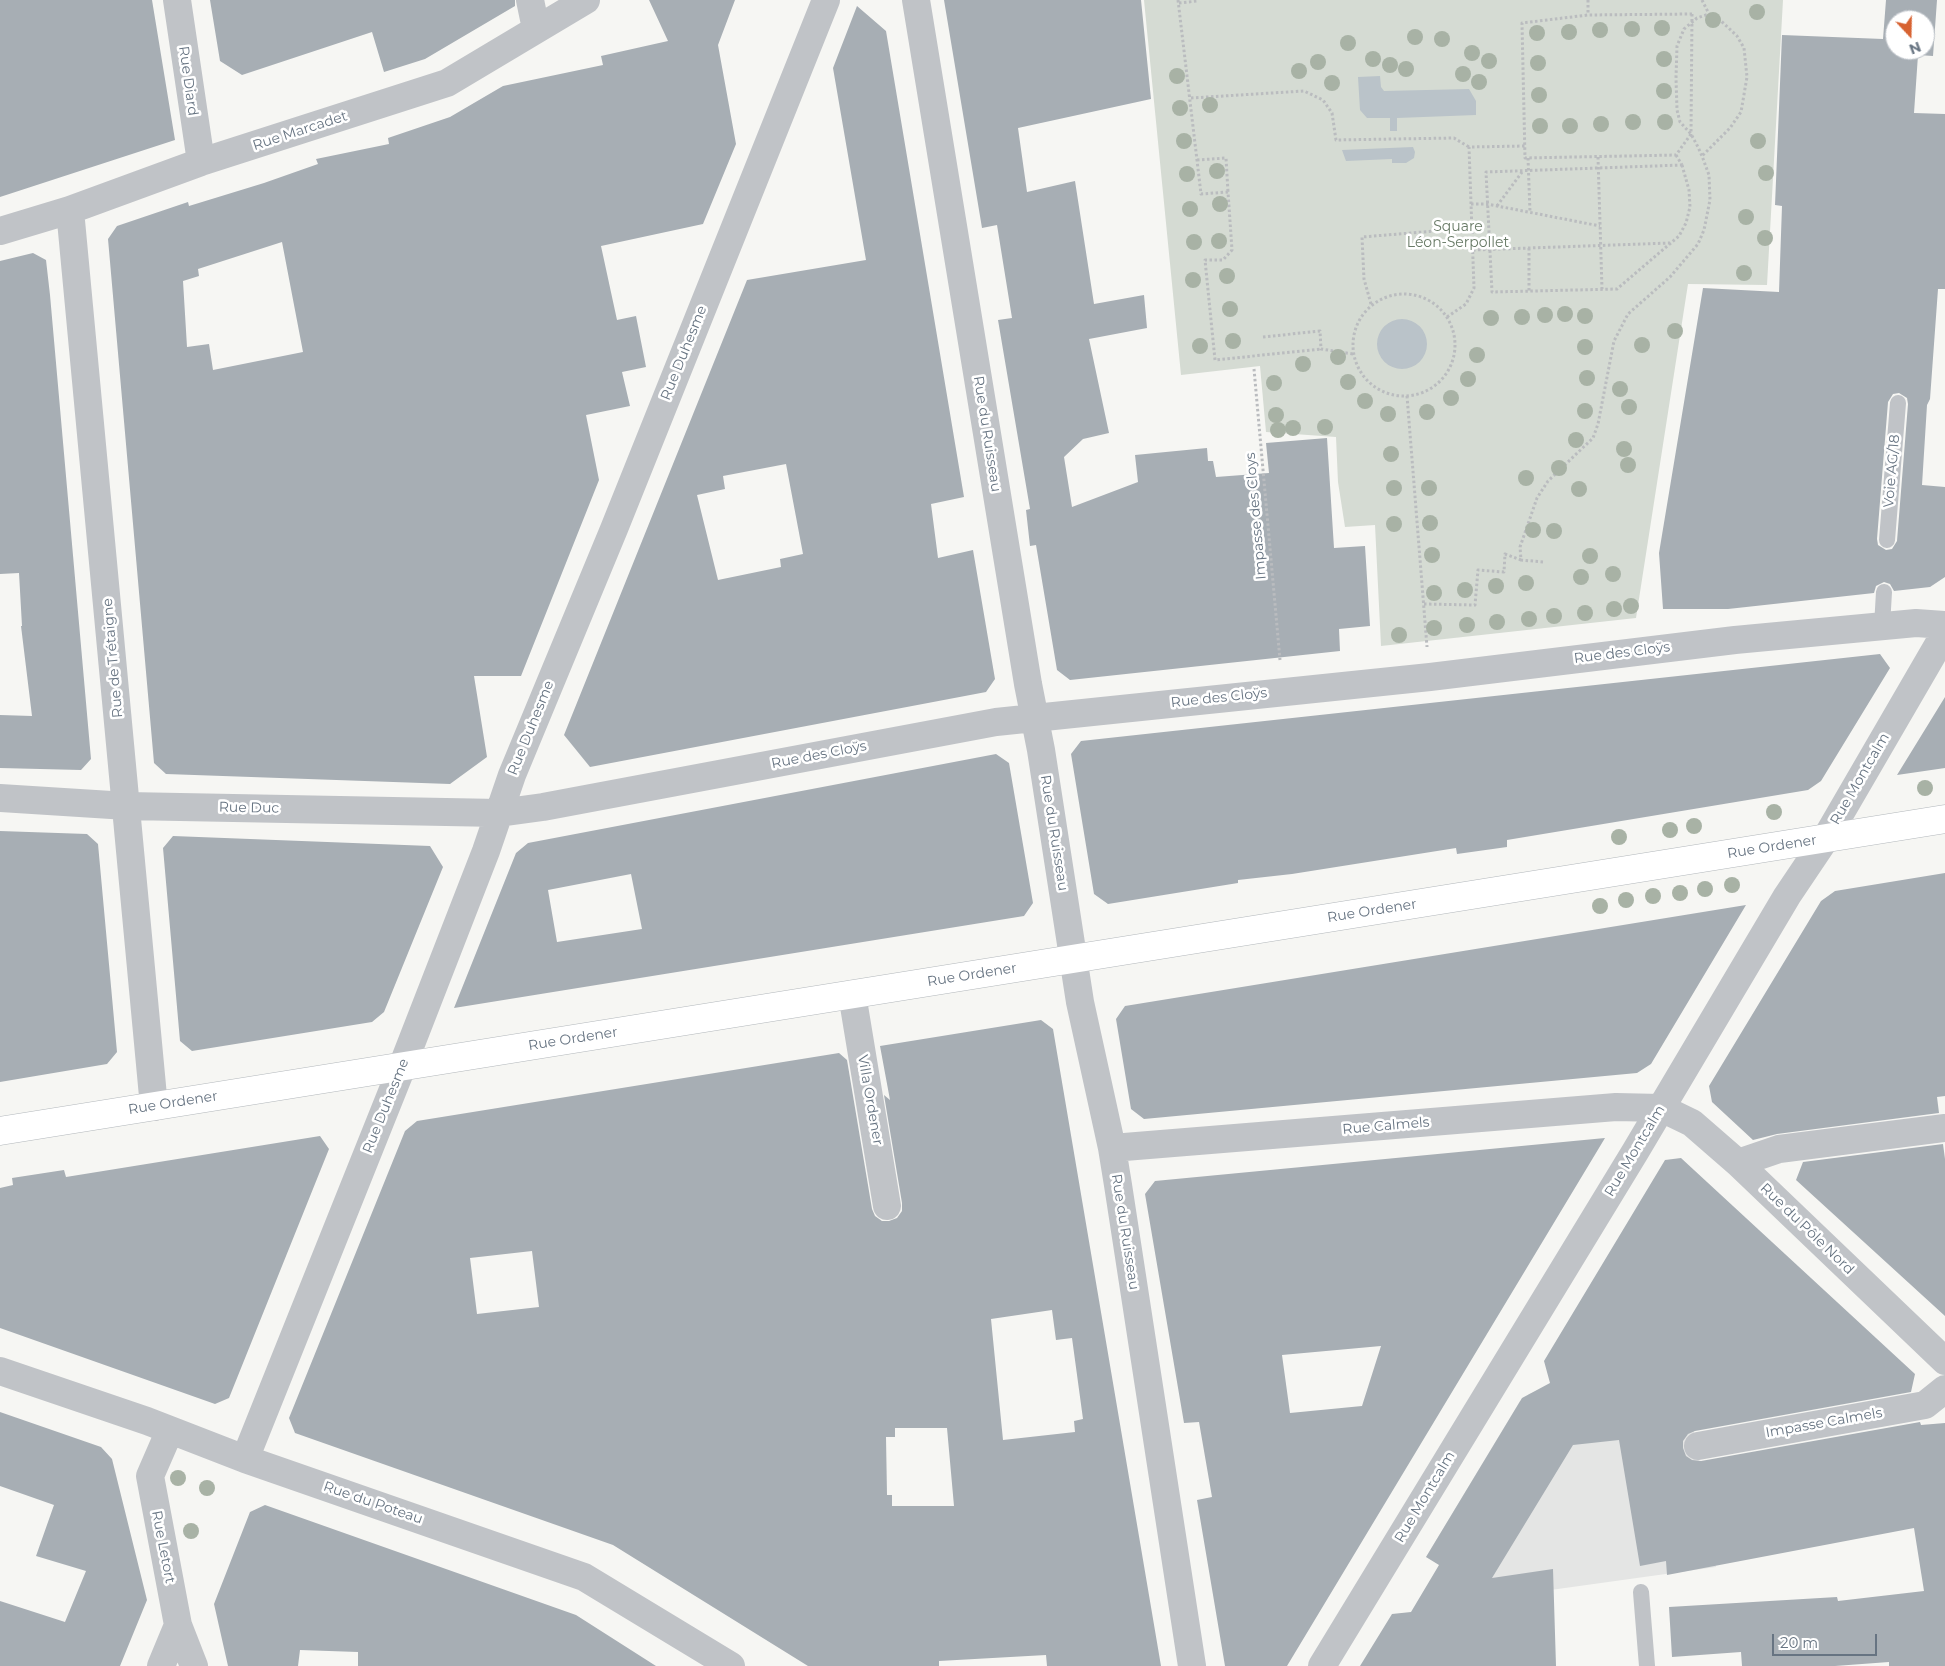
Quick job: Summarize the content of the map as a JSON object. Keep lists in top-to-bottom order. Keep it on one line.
{"streets":{"main road":["Rue Ordener"],"street":["Rue Diard","Rue Marcadet","Rue Duhesme","Rue du Ruisseau","Rue des Cloÿs","Rue de Trétaigne","Rue Montcalm","Rue Duc","Villa Ordener","Rue Calmels","Rue du Pôle Nord","Impasse Calmels","Rue du Poteau","Rue Letort"],"lane":["Voie AG/18"],"path":["Impasse des Cloys"]},"crossings":[["Rue Diard","Rue Marcadet"],["Rue Marcadet","Rue de Trétaigne"],["Rue Duhesme","Rue des Cloÿs"],["Rue Duhesme","Rue Duc"],["Rue Duhesme","Rue Ordener"],["Rue Duhesme","Rue du Poteau"],["Rue du Ruisseau","Rue des Cloÿs"],["Rue du Ruisseau","Rue Ordener"],["Rue du Ruisseau","Rue Calmels"],["Rue des Cloÿs","Rue Duc"],["Rue de Trétaigne","Rue Duc"],["Rue de Trétaigne","Rue Ordener"],["Rue Montcalm","Rue Ordener"],["Rue Montcalm","Rue Calmels"],["Rue Montcalm","Rue du Pôle Nord"],["Rue Ordener","Villa Ordener"],["Rue Calmels","Rue du Pôle Nord"],["Rue du Poteau","Rue Letort"]],"parks":["Square Léon-Serpollet"],"scale_bar":"20 m","north":"bottom"}
